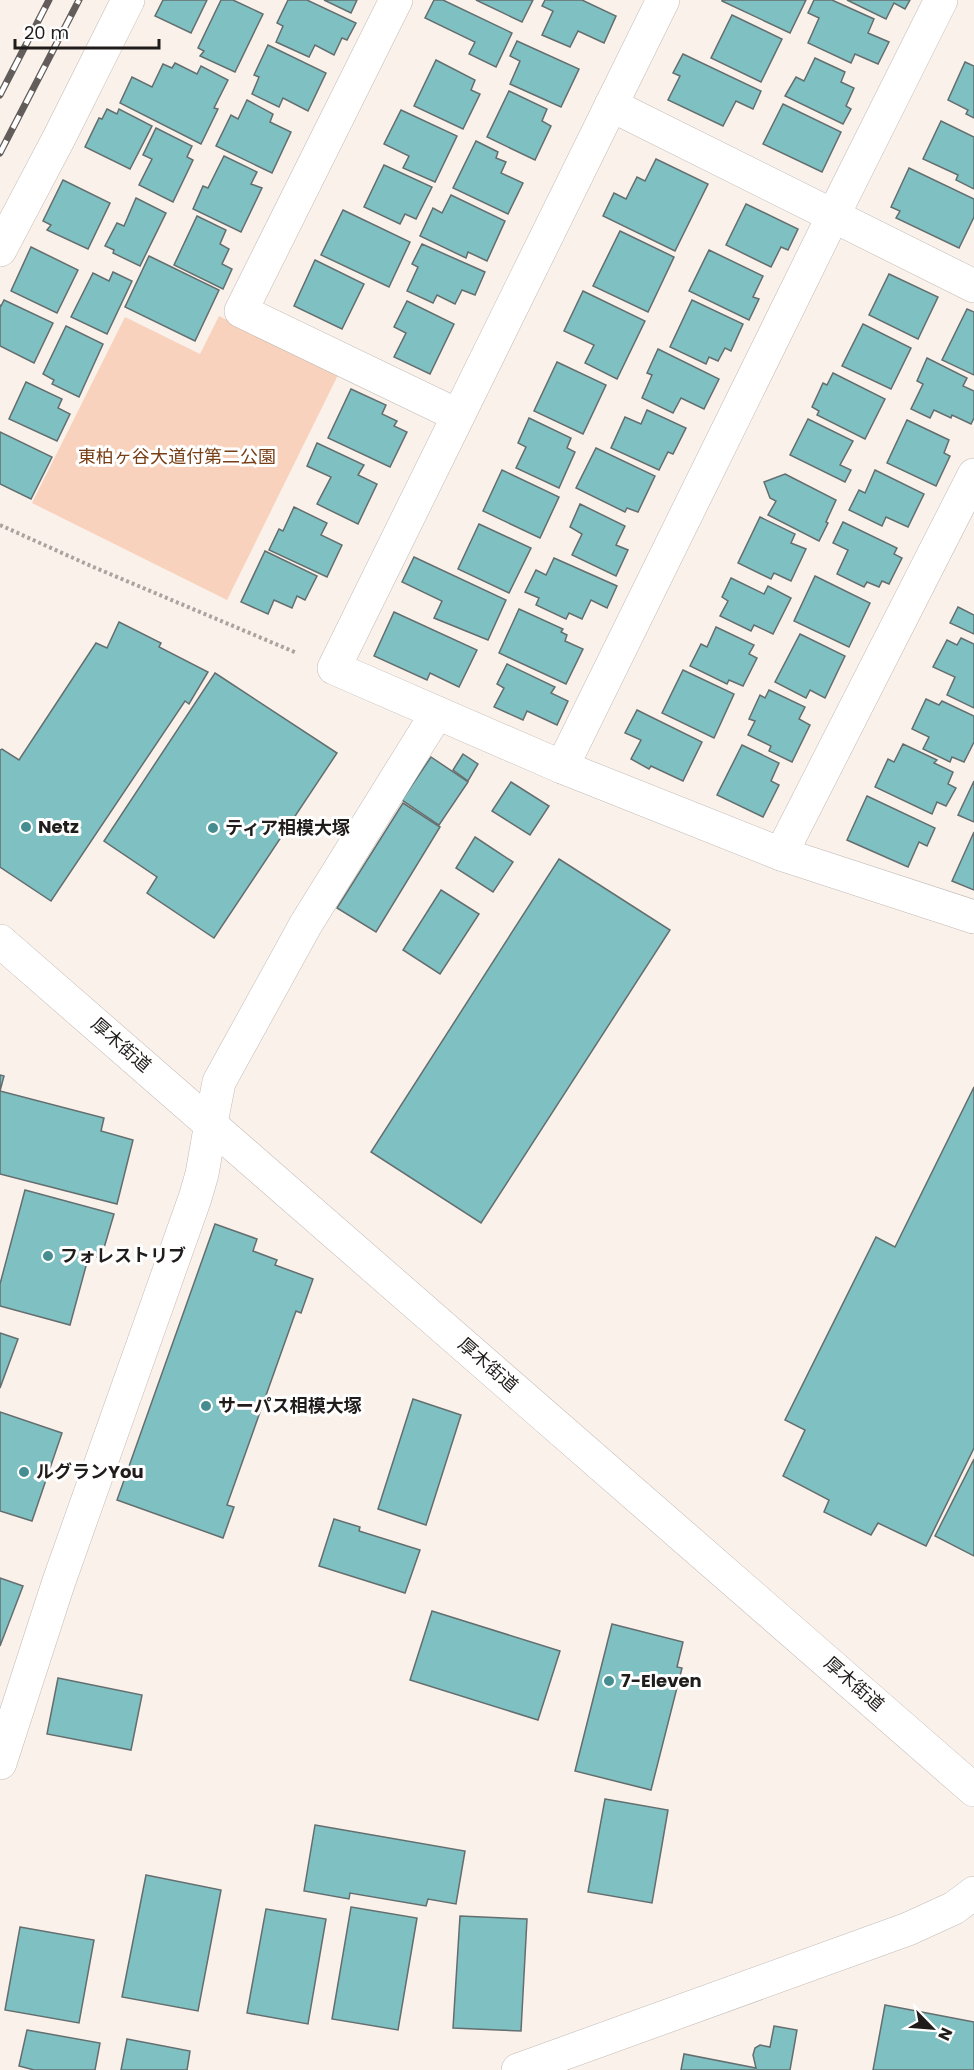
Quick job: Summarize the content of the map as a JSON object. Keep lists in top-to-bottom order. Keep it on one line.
{"streets":{"street":["厚木街道"]},"parks":["東柏ヶ谷大道付第二公園"],"places":["Netz","ティア相模大塚","フォレストリブ","サーパス相模大塚","ルグランYou","7-Eleven"],"scale_bar":"20 m","north":"bottom right"}
